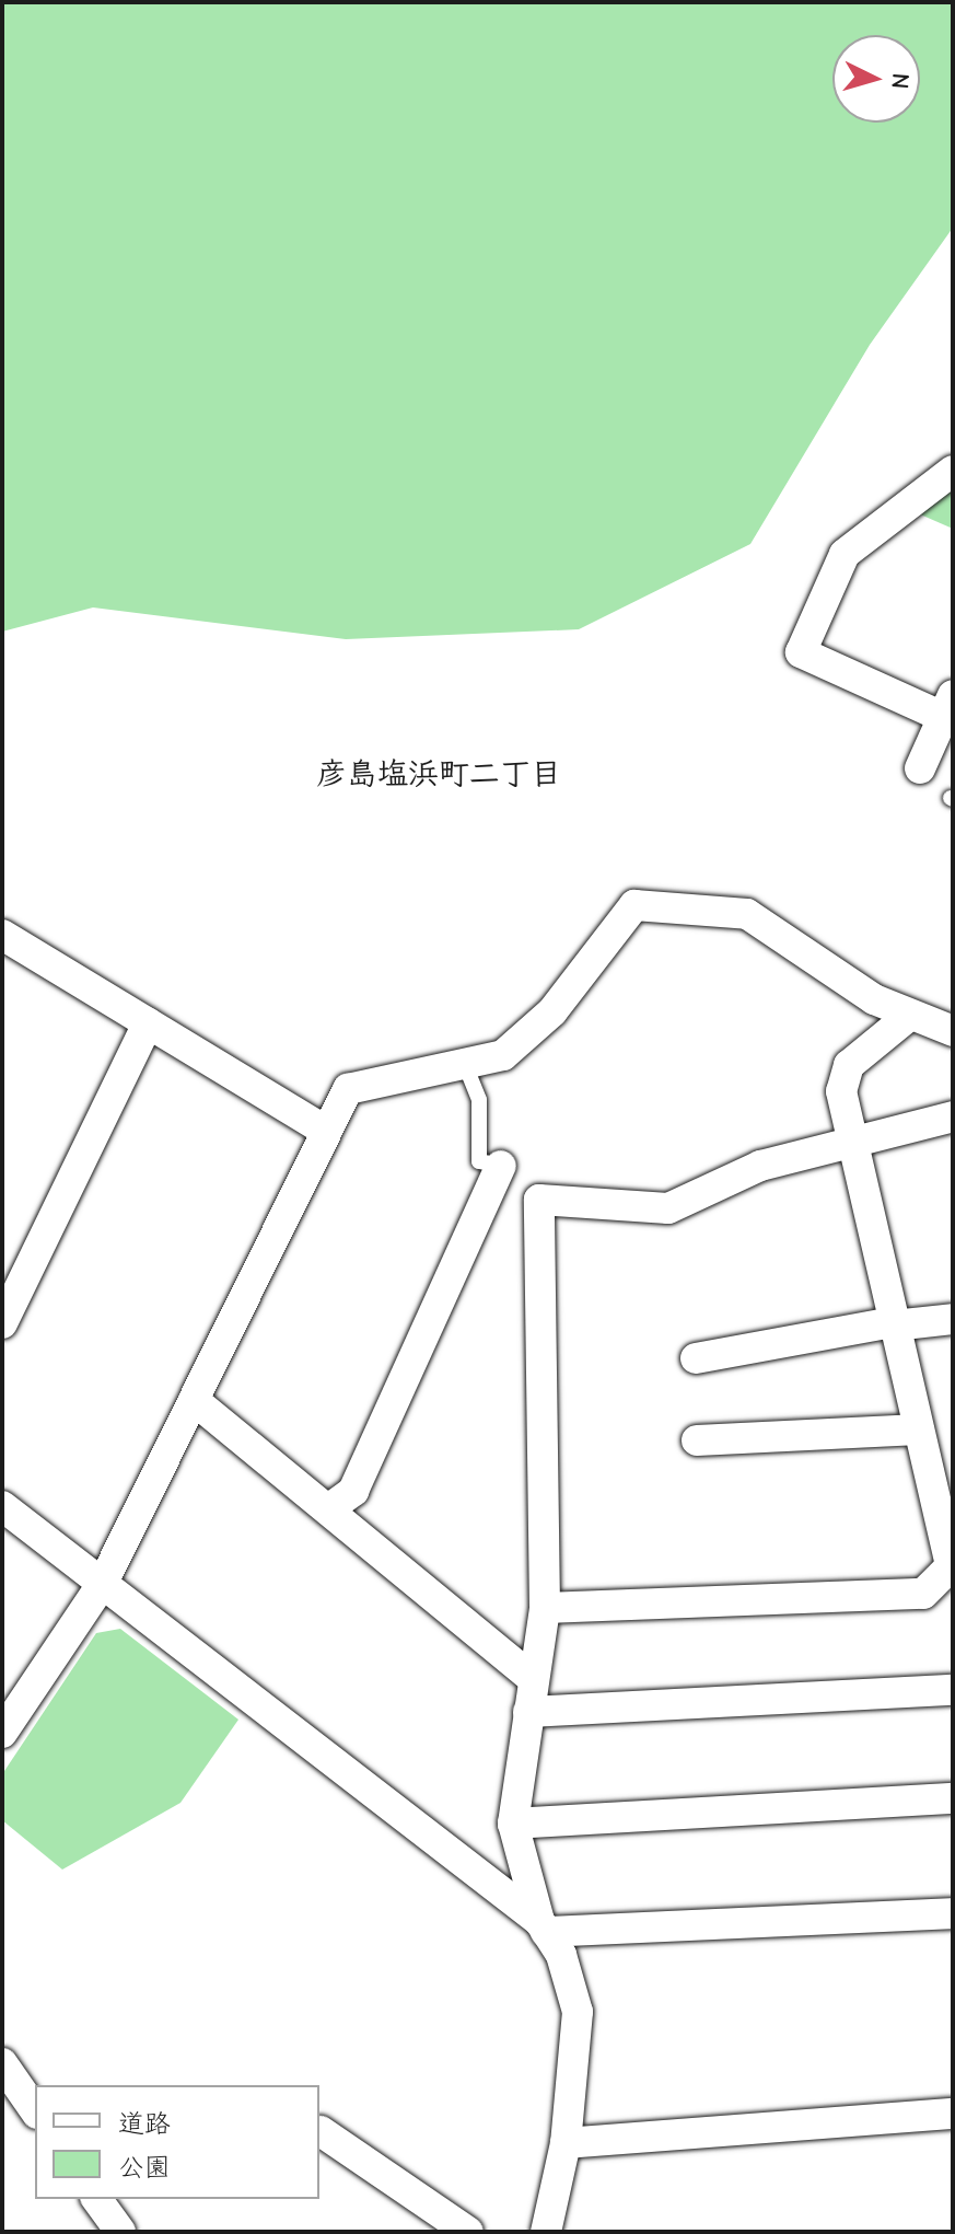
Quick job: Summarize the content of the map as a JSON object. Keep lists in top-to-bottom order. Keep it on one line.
{"districts":["彦島塩浜町二丁目"],"legend":["道路","公園"],"north":"right"}
